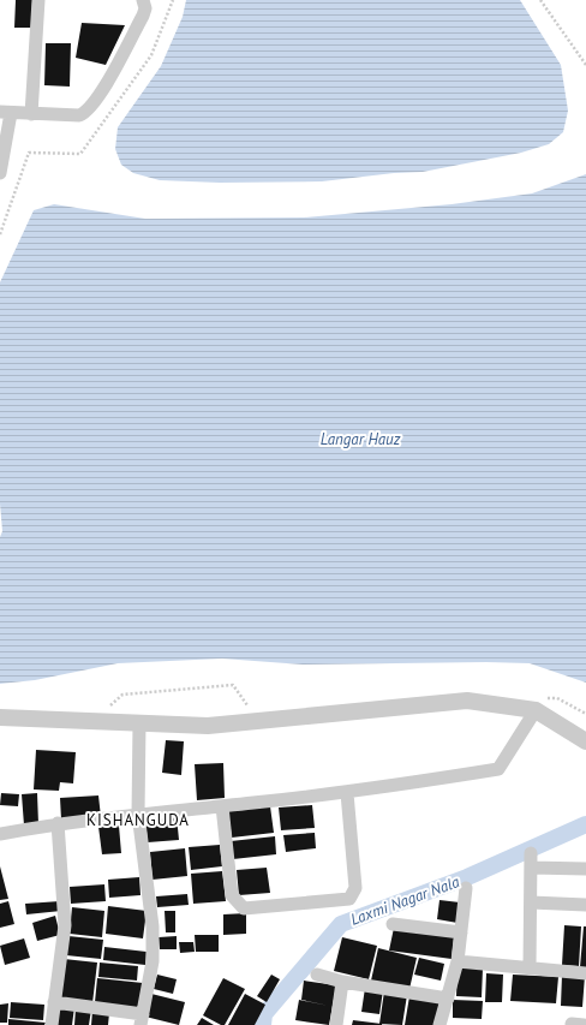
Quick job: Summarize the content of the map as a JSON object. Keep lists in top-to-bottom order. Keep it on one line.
{"districts":["KISHANGUDA"],"water":["Langar Hauz","Laxmi Nagar Nala"]}
